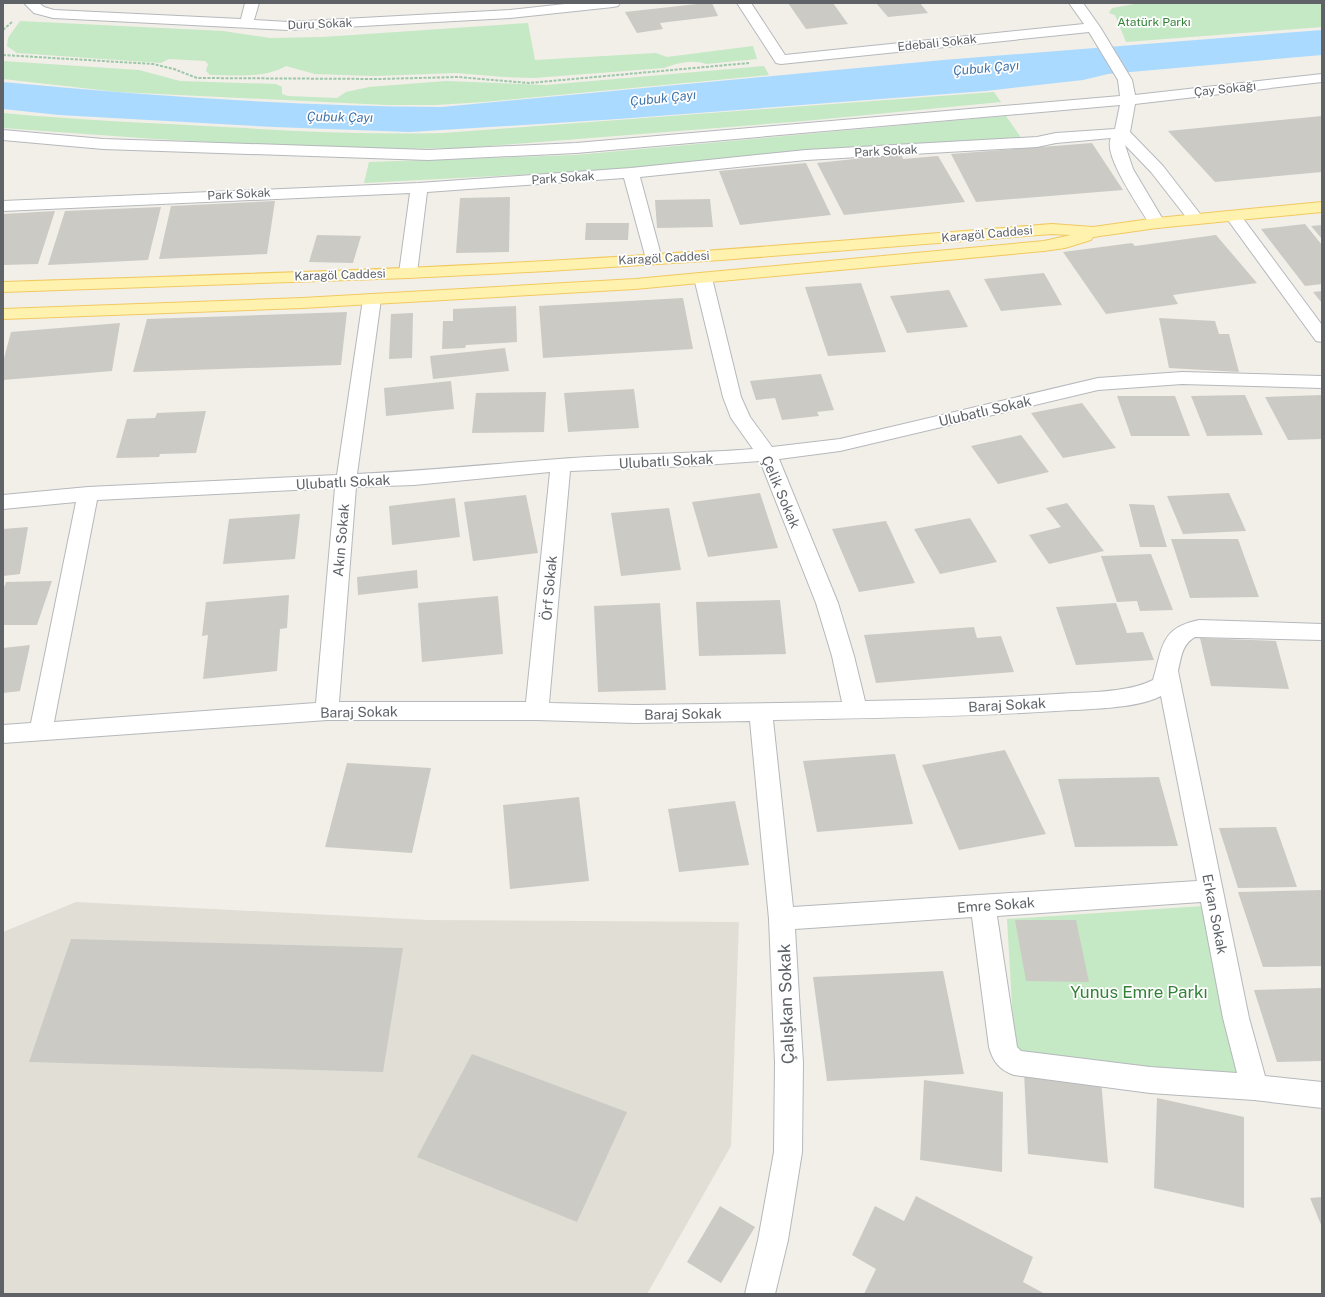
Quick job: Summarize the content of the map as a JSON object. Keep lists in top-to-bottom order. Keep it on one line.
{"streets":{"main road":["Karagöl Caddesi"],"street":["Duru Sokak","Edebali Sokak","Çay Sokağı","Park Sokak","Ulubatlı Sokak","Çelik Sokak","Akın Sokak","Örf Sokak","Baraj Sokak","Emre Sokak","Erkan Sokak","Çalışkan Sokak"]},"crossings":[["Ulubatlı Sokak","Çelik Sokak"],["Ulubatlı Sokak","Akın Sokak"],["Ulubatlı Sokak","Örf Sokak"],["Çelik Sokak","Baraj Sokak"],["Akın Sokak","Baraj Sokak"],["Örf Sokak","Baraj Sokak"],["Baraj Sokak","Erkan Sokak"],["Baraj Sokak","Çalışkan Sokak"],["Emre Sokak","Erkan Sokak"],["Emre Sokak","Çalışkan Sokak"]],"water":["Çubuk Çayı"],"parks":["Atatürk Parkı","Yunus Emre Parkı"]}
